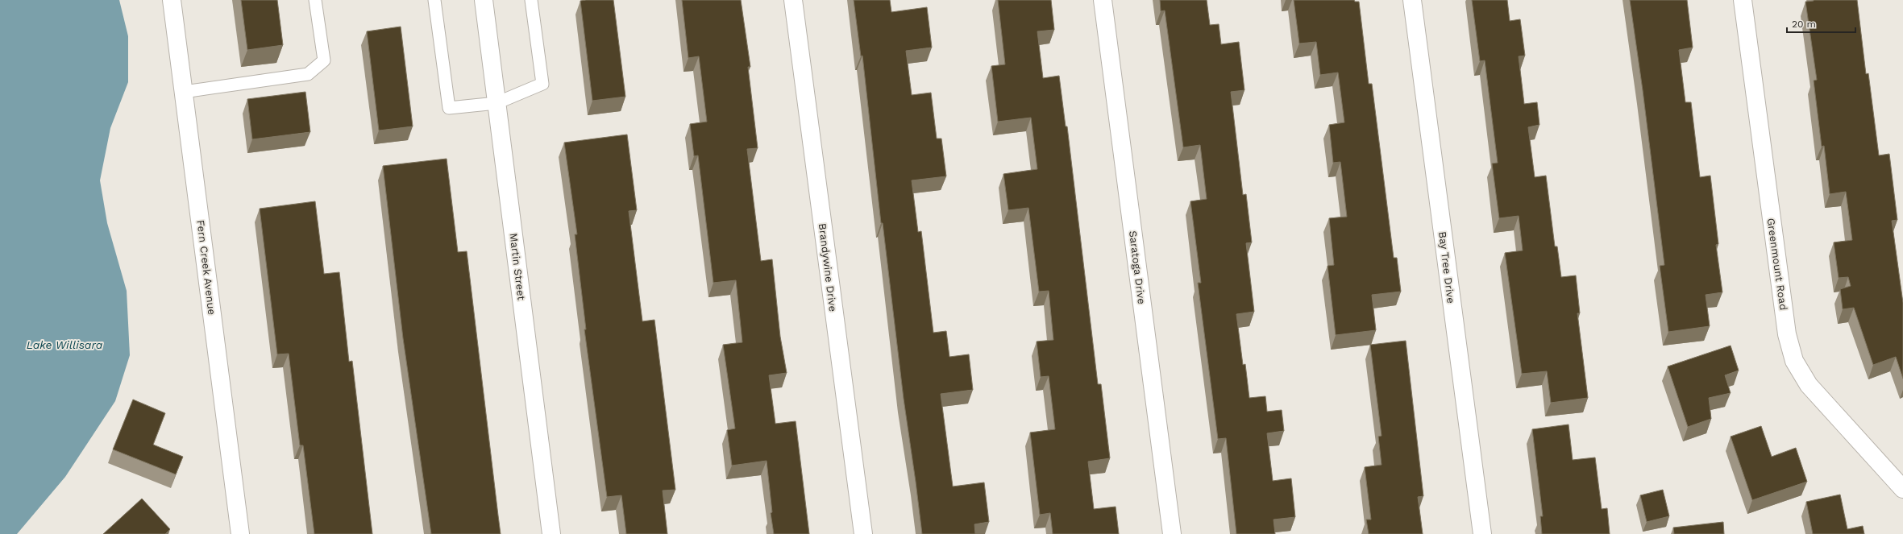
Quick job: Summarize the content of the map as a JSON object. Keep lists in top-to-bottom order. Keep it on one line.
{"streets":{"street":["Greenmount Road","Martin Street","Fern Creek Avenue","Brandywine Drive","Saratoga Drive","Bay Tree Drive"]},"water":["Lake Willisara"],"scale_bar":"20 m"}
